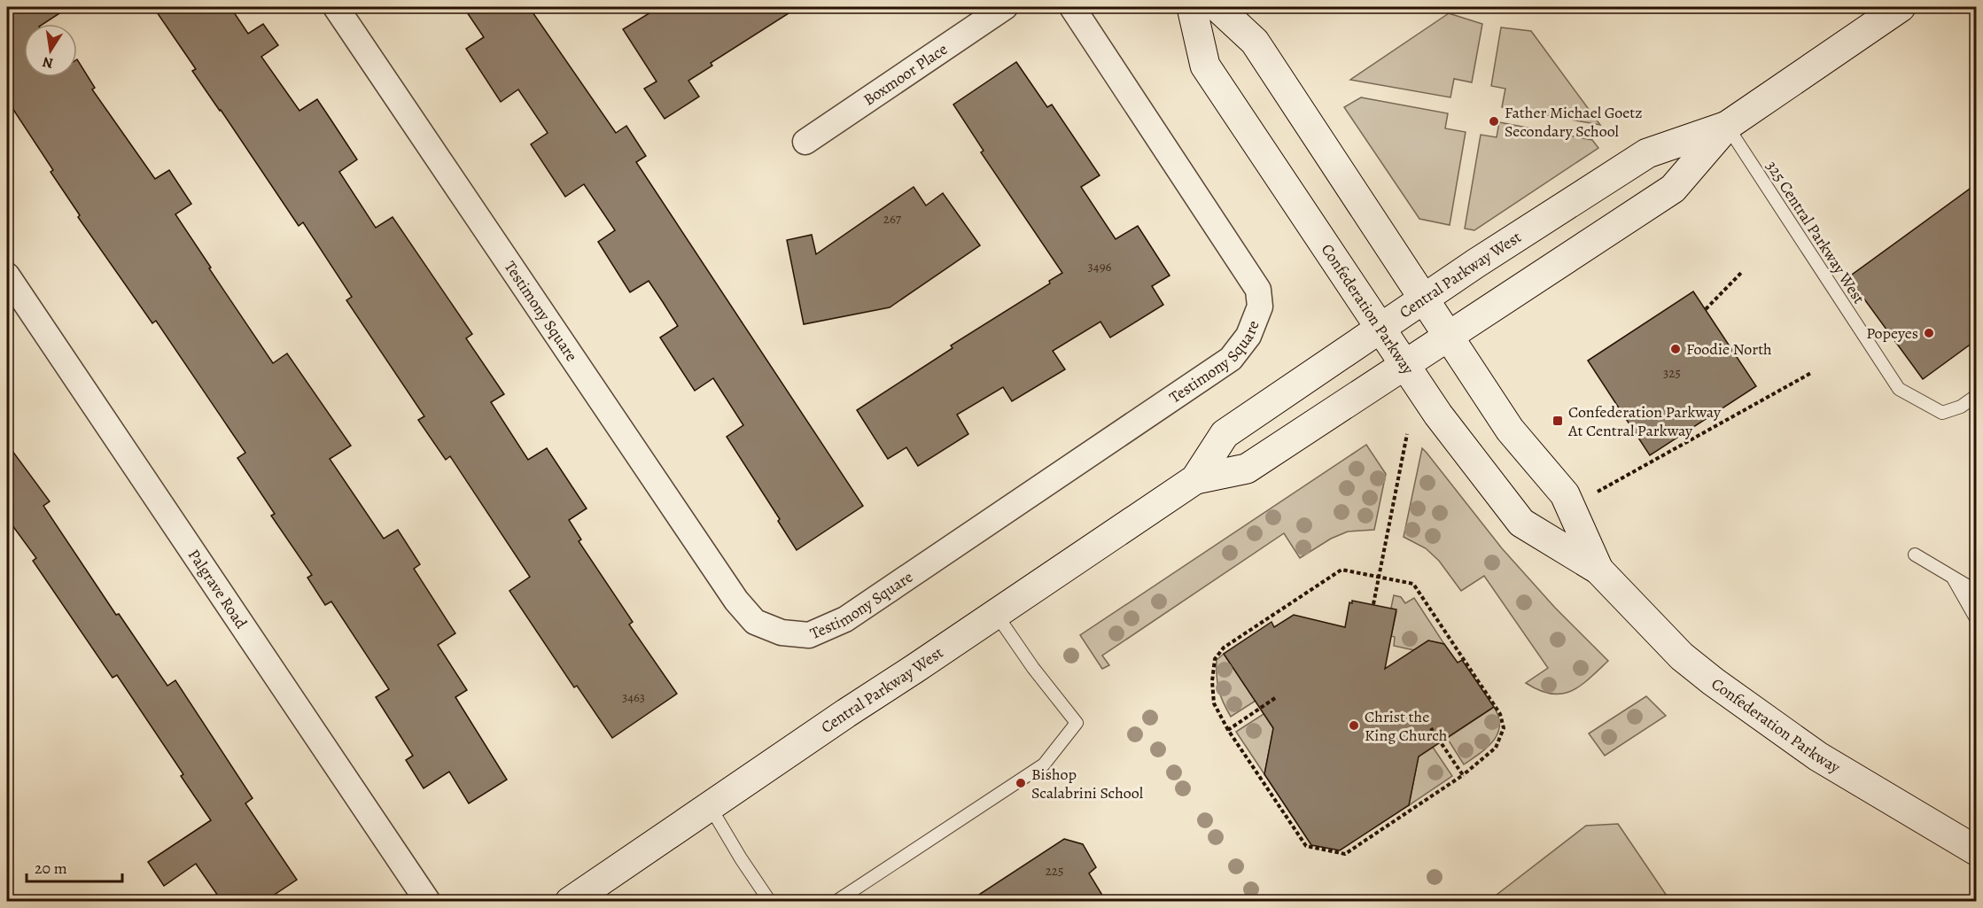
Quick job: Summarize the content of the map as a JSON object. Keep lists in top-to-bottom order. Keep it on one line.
{"streets":{"street":["Boxmoor Place","Central Parkway West","Confederation Parkway","Testimony Square","Palgrave Road"],"lane":["325 Central Parkway West"]},"crossings":[["325 Central Parkway West","Central Parkway West"],["Central Parkway West","Confederation Parkway"]],"places":{"other":["Father Michael Goetz Secondary School","Popeyes","Foodie North","Christ the King Church","Bishop Scalabrini School"],"transit":["Confederation Parkway At Central Parkway"]},"house_numbers":["267","3496","325","3463","225"],"scale_bar":"20 m","north":"bottom"}
